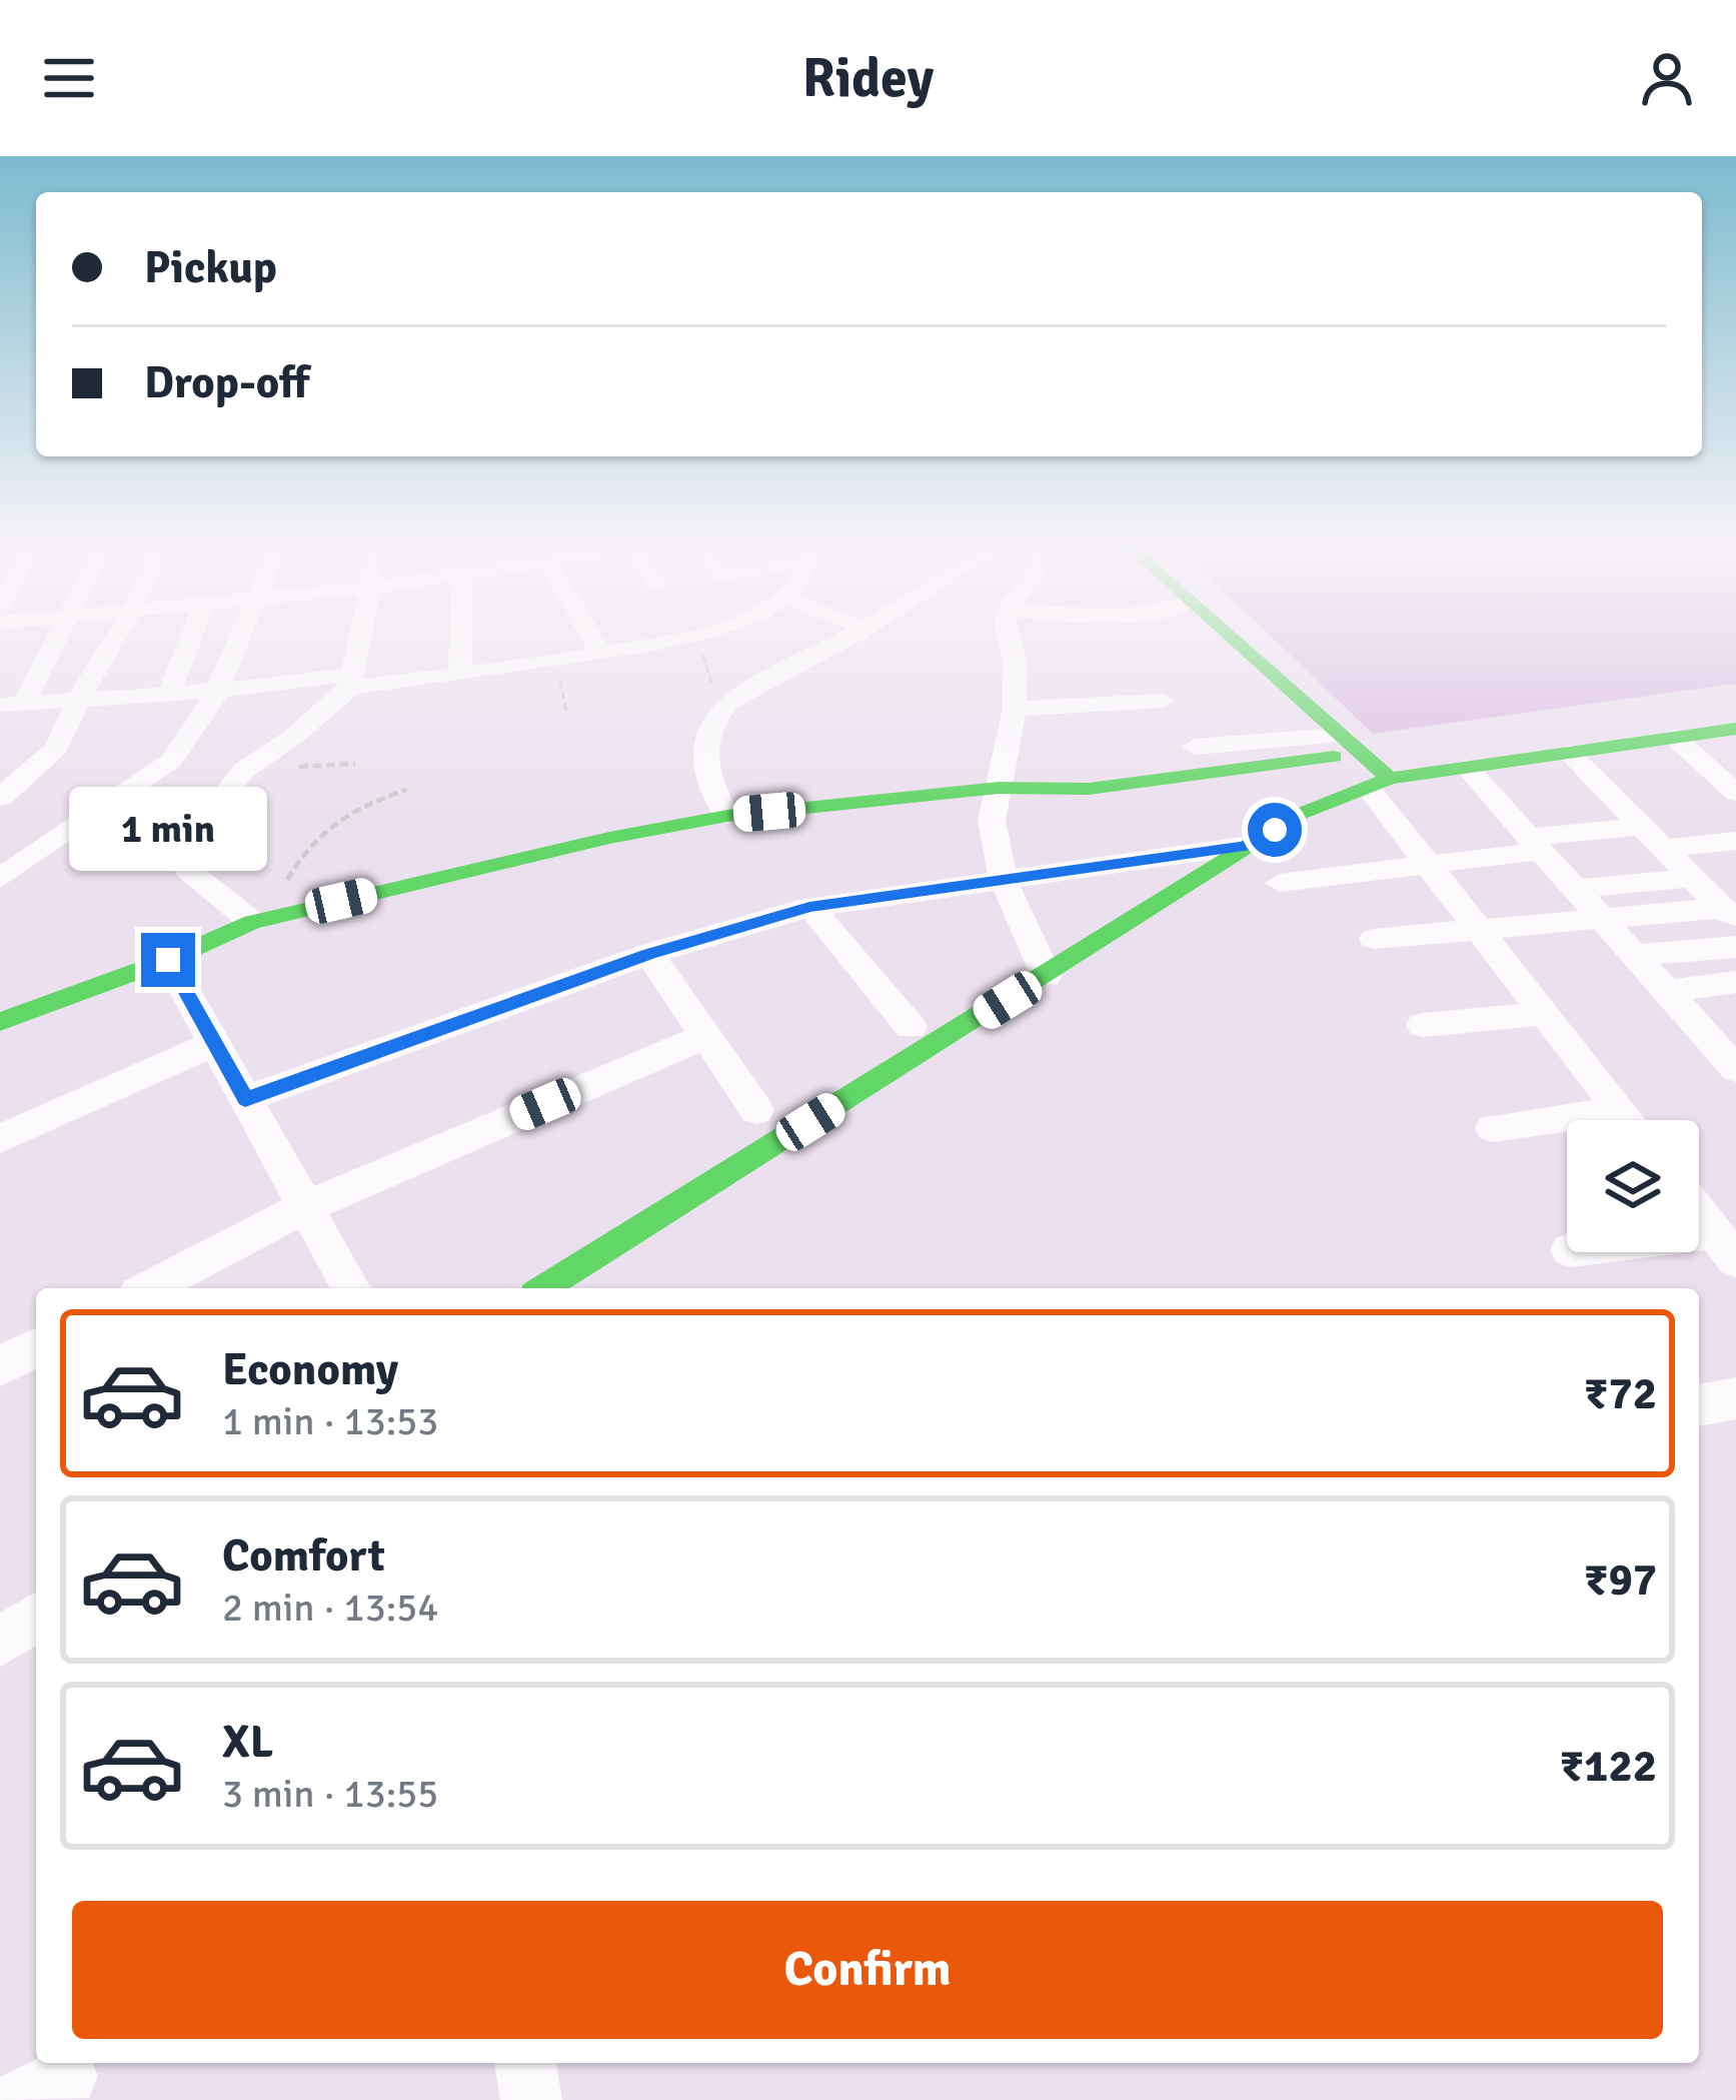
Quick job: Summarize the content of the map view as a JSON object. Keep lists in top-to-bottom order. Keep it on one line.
{"page":{"header":"Ridey","banner":["Pickup","Drop-off"],"bubble":"1 min","list":[{"name":"Economy","note":"1 min · 13:53","value":"₹72"},{"name":"Comfort","note":"2 min · 13:54","value":"₹97"},{"name":"XL","note":"3 min · 13:55","value":"₹122"}],"buttons":"Confirm"}}
